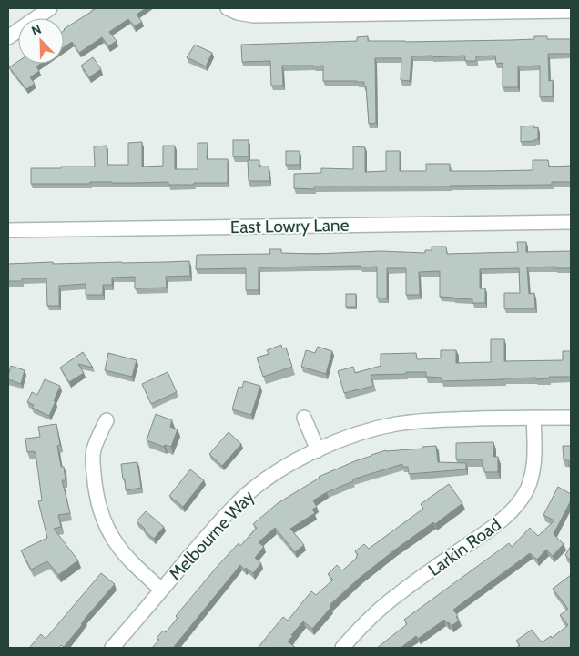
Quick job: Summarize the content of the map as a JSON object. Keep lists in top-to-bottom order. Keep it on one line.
{"streets":{"street":["East Lowry Lane","Melbourne Way","Larkin Road"]},"crossings":[["Melbourne Way","Larkin Road"]],"north":"top left"}
